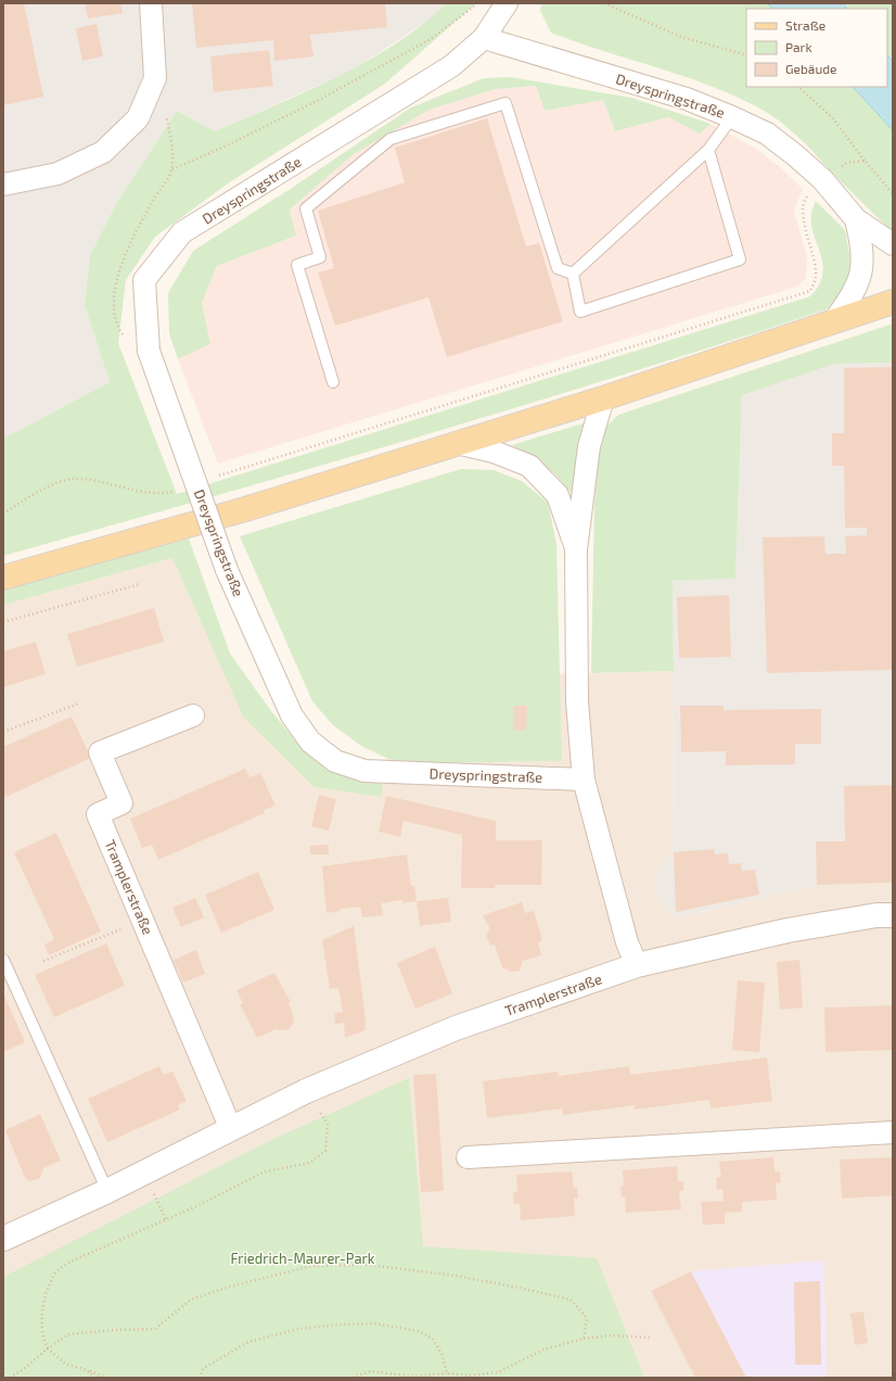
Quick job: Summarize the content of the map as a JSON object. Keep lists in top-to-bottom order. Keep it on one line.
{"streets":{"street":["Dreyspringstraße","Tramplerstraße"]},"parks":["Friedrich-Maurer-Park"],"legend":["Straße","Park","Gebäude"]}
